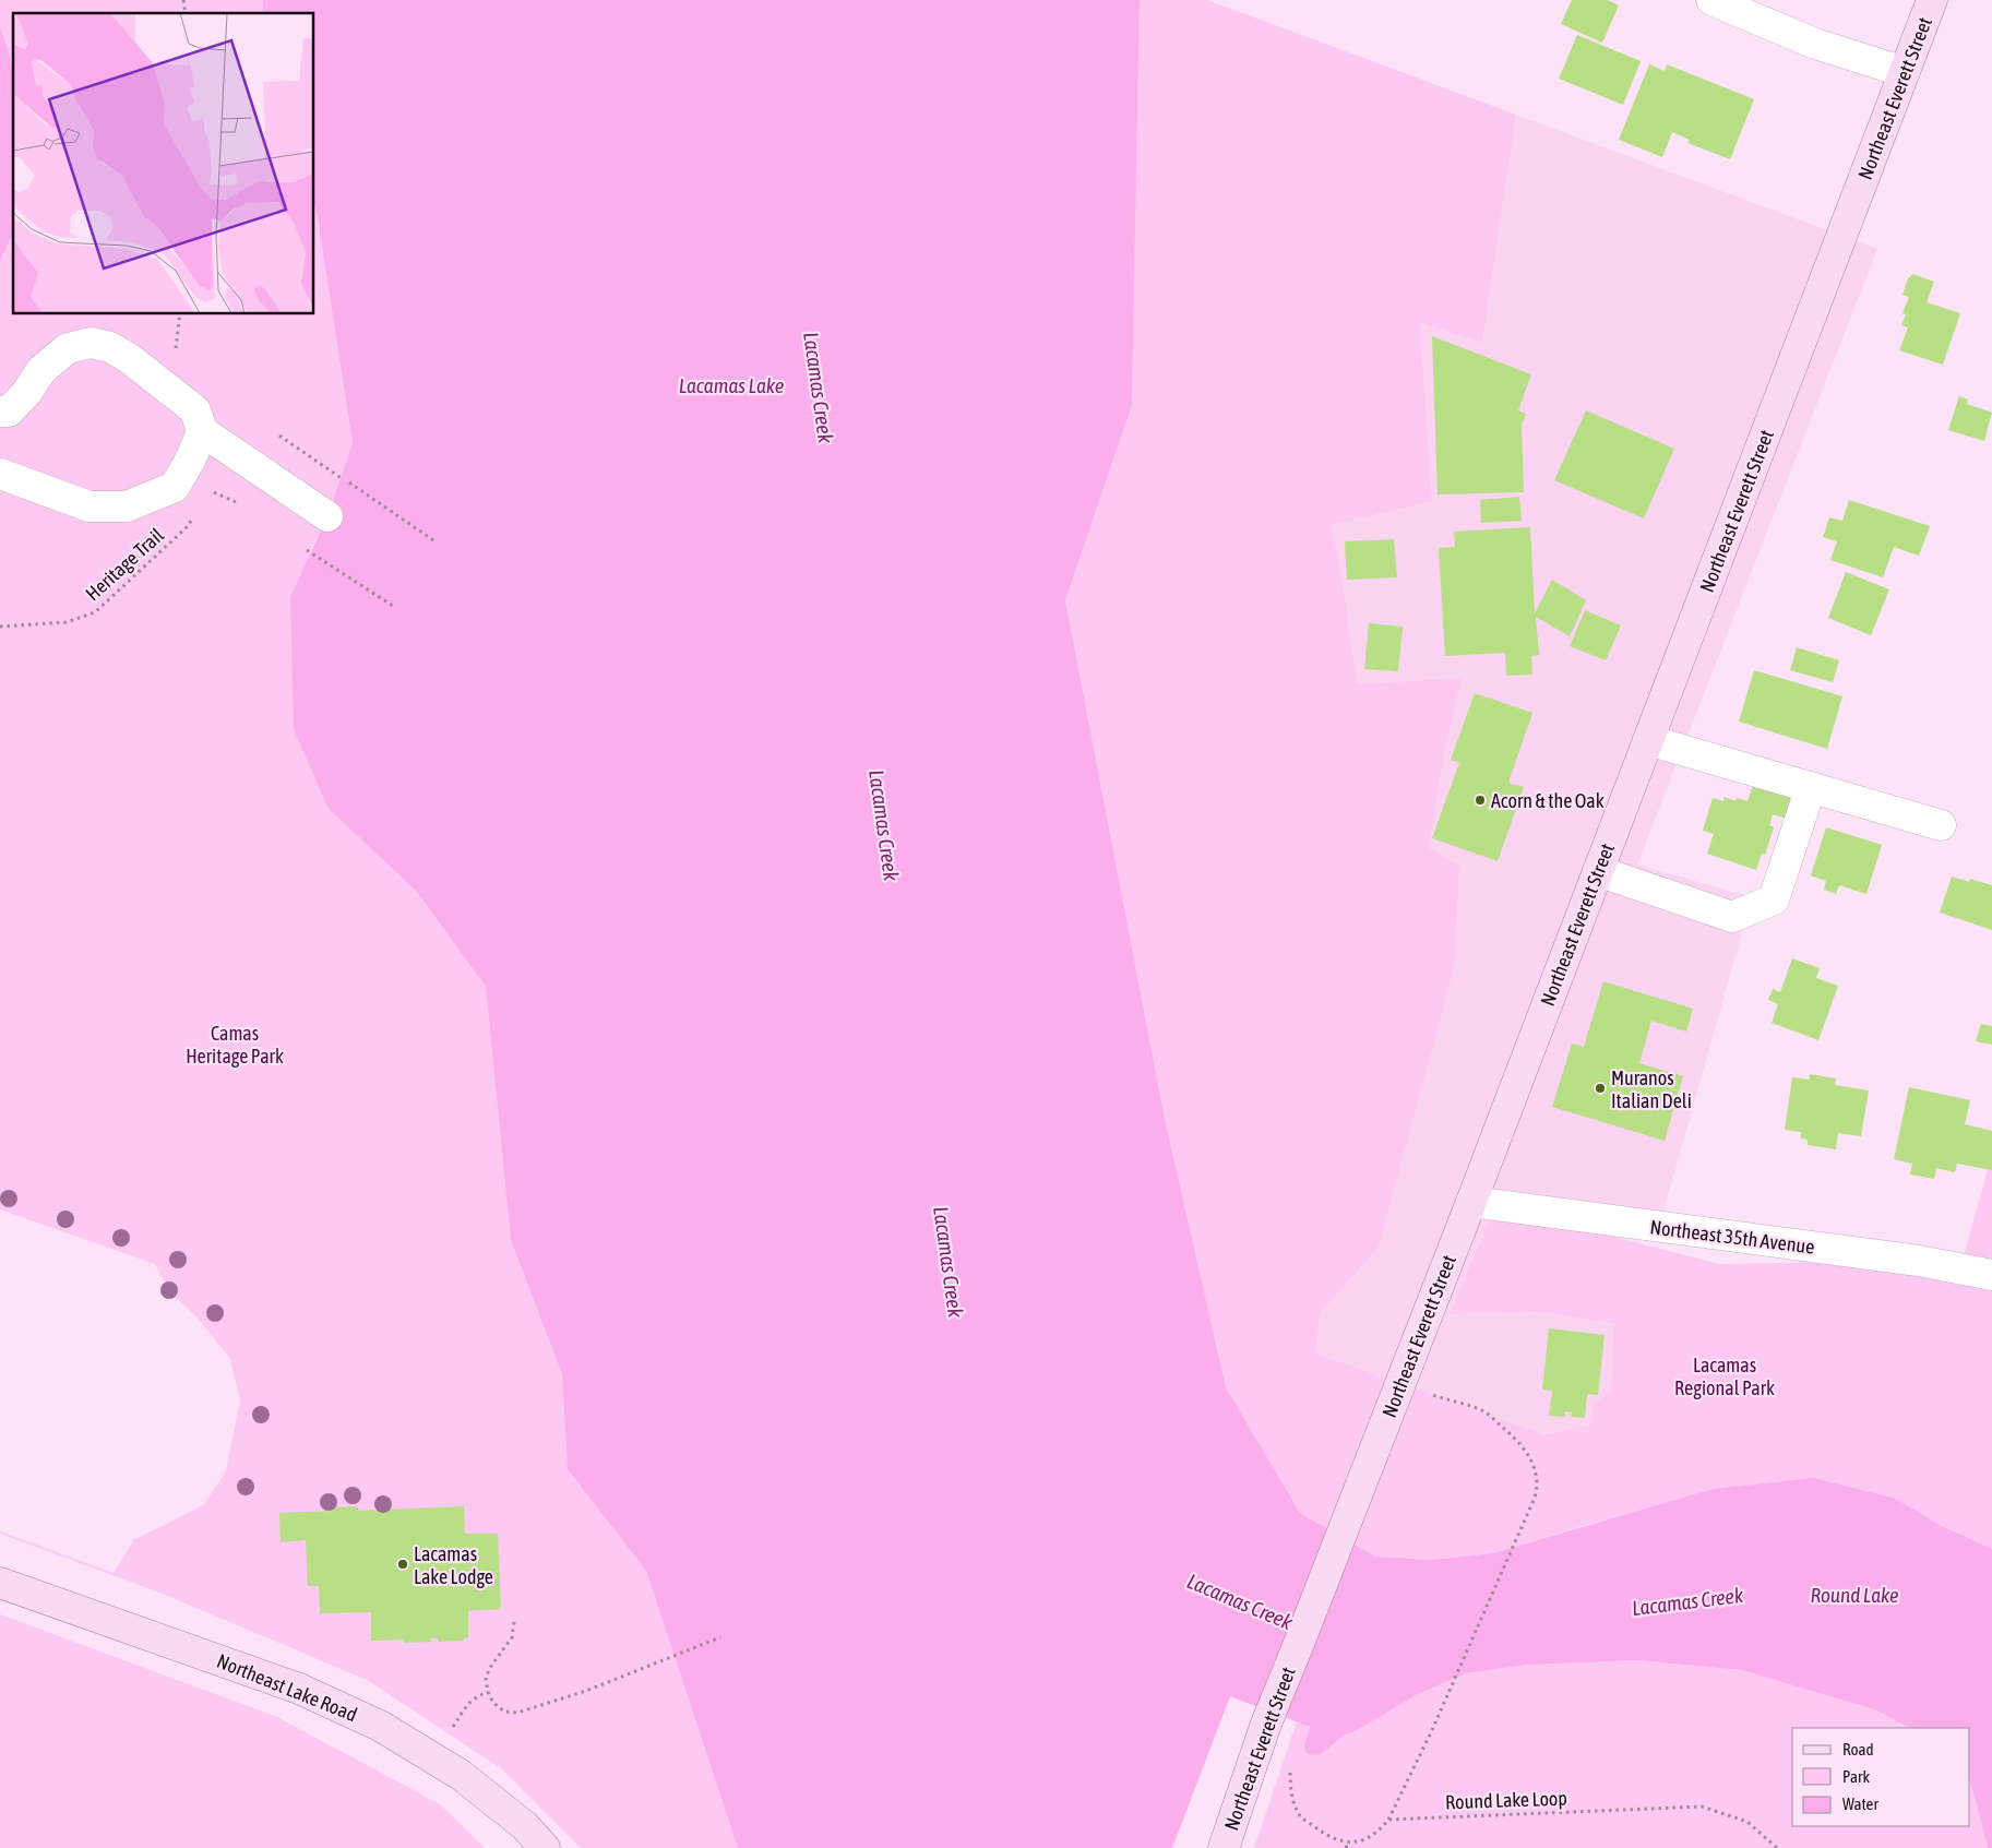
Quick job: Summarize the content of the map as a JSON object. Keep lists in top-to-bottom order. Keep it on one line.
{"streets":{"main road":["Northeast Everett Street","Northeast Lake Road"],"street":["Northeast 35th Avenue"],"path":["Heritage Trail","Round Lake Loop"]},"crossings":[["Northeast Everett Street","Northeast 35th Avenue"]],"water":["Lacamas Lake","Lacamas Creek","Round Lake"],"parks":["Camas Heritage Park","Lacamas Regional Park"],"places":["Acorn & the Oak","Muranos Italian Deli","Lacamas Lake Lodge"],"legend":["Road","Park","Water"]}
